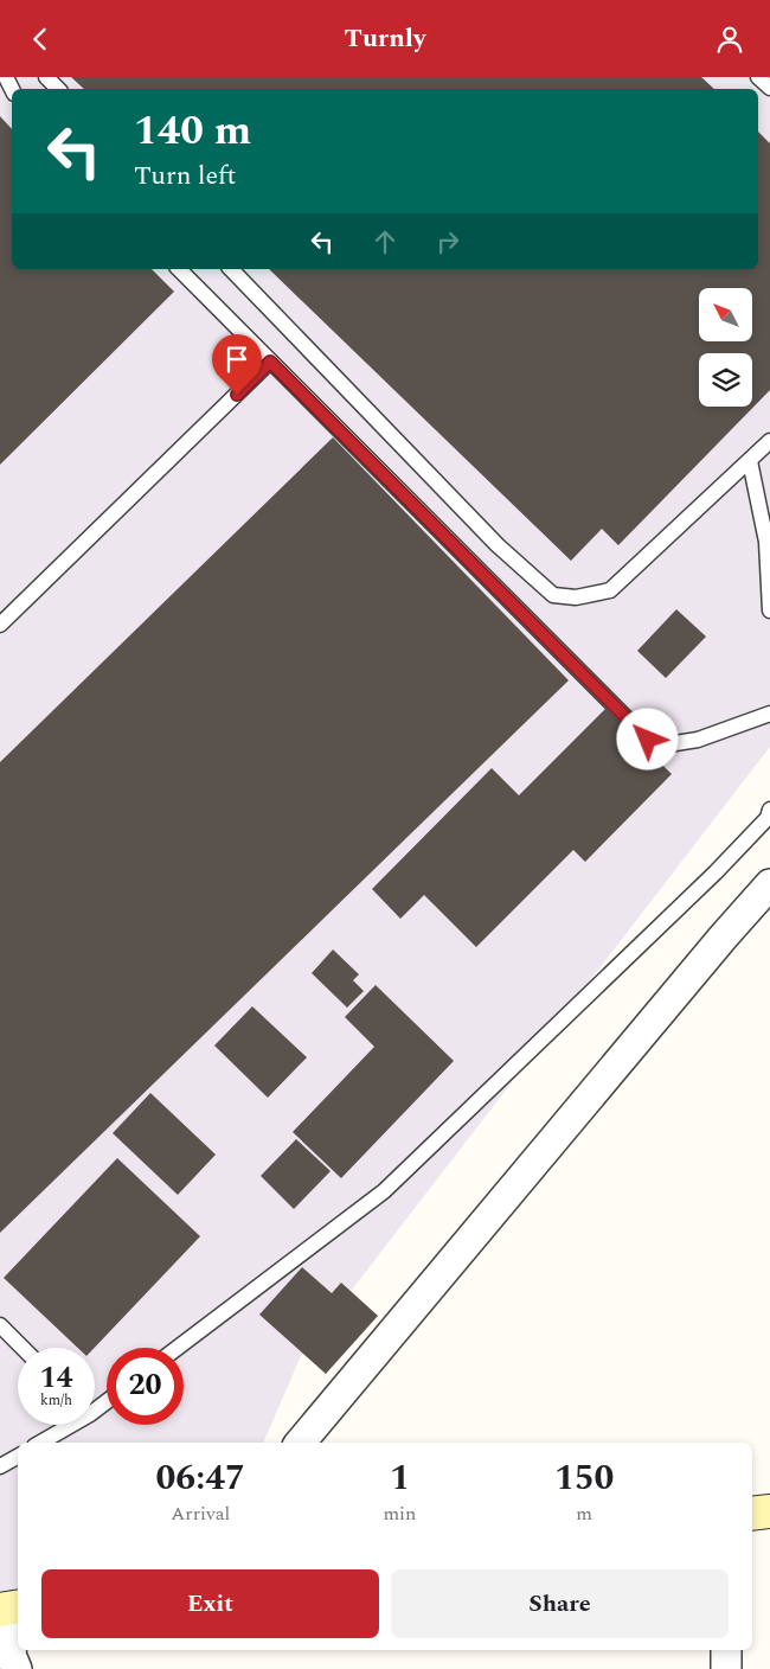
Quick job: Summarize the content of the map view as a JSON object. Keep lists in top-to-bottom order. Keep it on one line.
{"north":"top left","page":{"header":"Turnly","turn":["140 m","Turn left"],"speed":"14 km/h","limit":"20","eta":["06:47","Arrival","1","min","150","m"],"buttons":["Exit","Share"]}}
